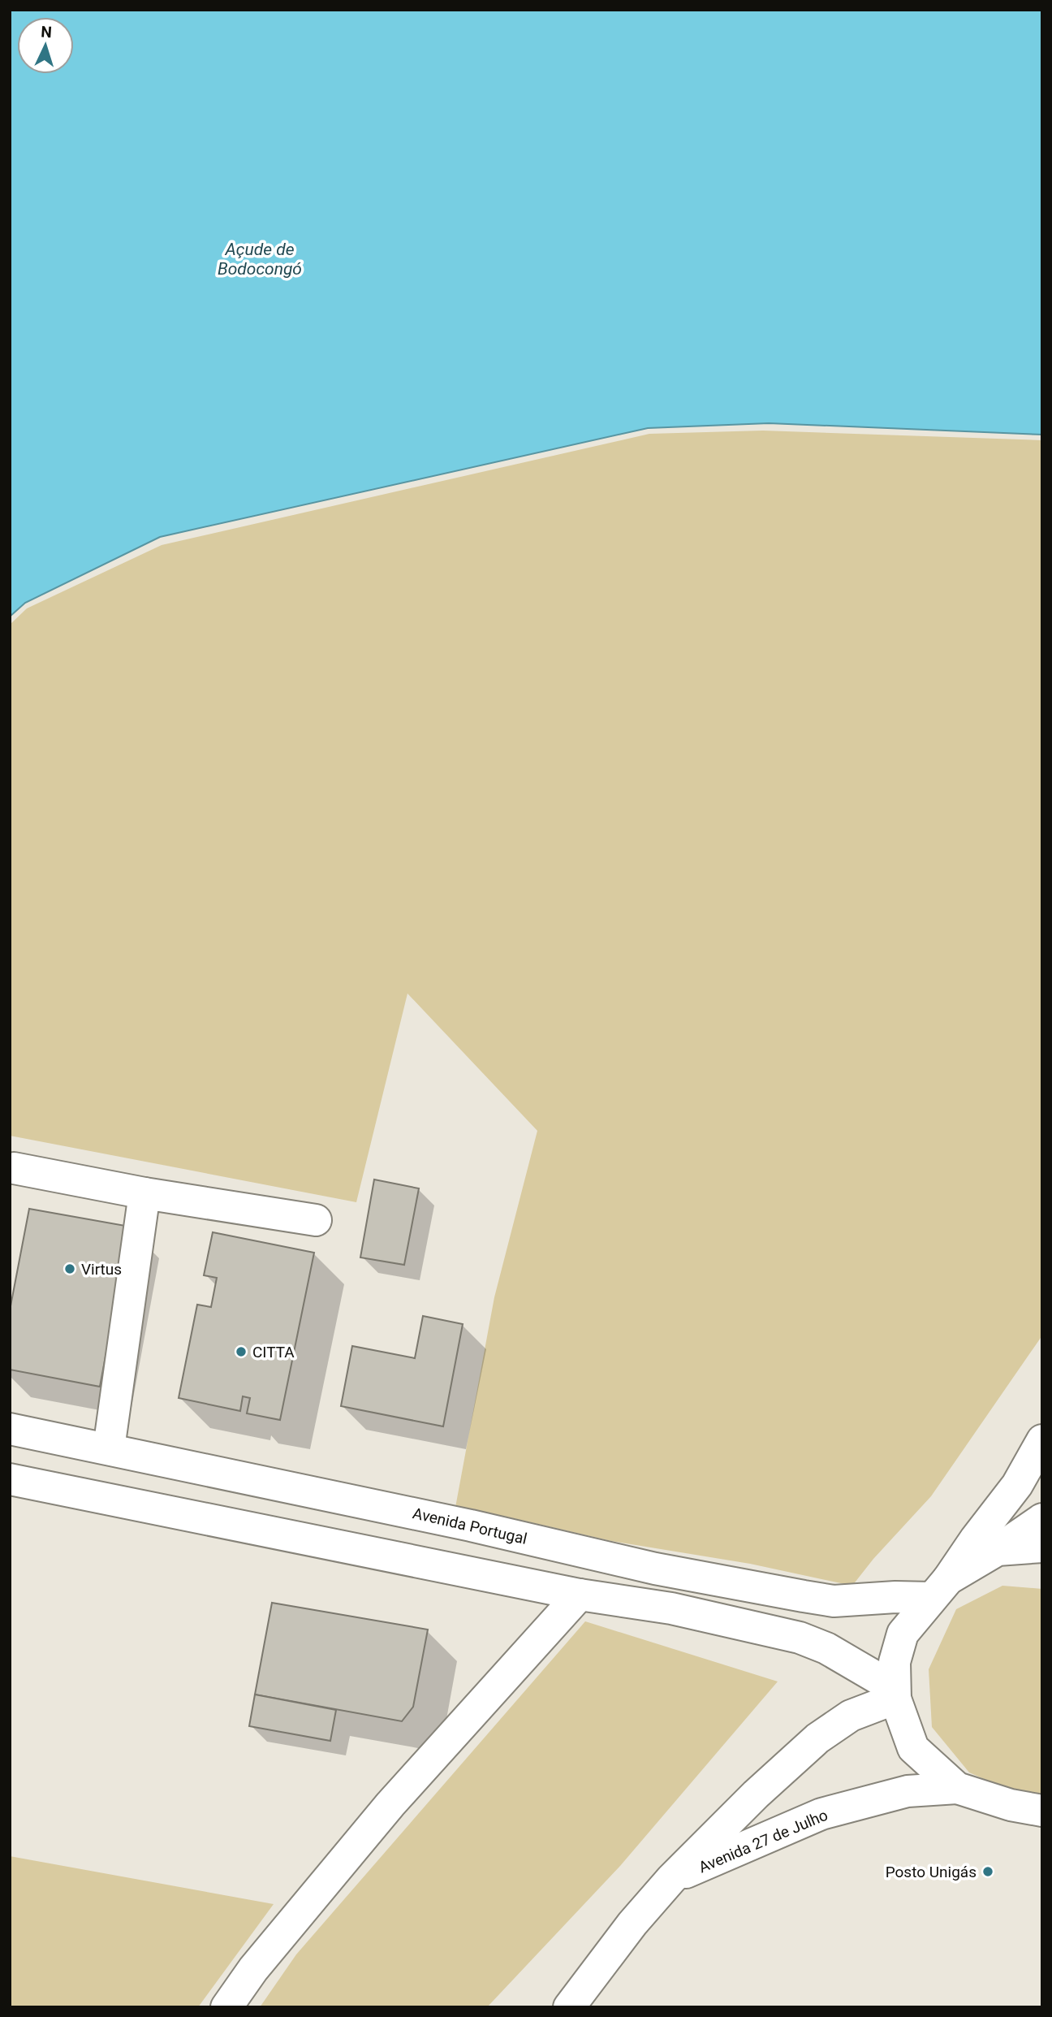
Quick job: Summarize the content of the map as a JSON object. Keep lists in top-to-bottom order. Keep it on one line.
{"streets":{"main road":["Avenida Portugal","Avenida 27 de Julho"]},"water":["Açude de Bodocongó"],"places":["Virtus","CITTA","Posto Unigás"],"north":"top"}
